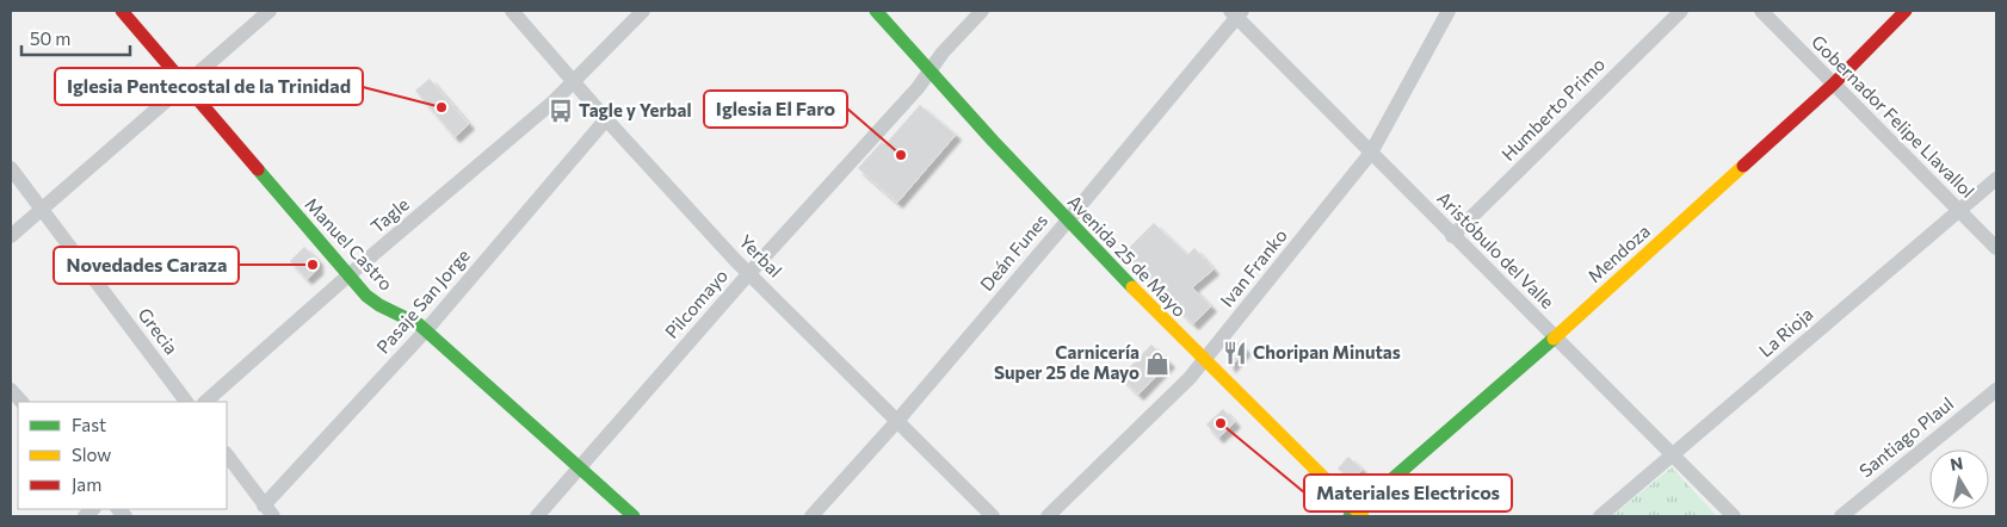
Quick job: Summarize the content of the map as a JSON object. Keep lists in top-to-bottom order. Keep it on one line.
{"streets":{"street":["Humberto Primo","Gobernador Felipe Llavallol","Tagle","Manuel Castro","Aristóbulo del Valle","Deán Funes","Mendoza","Yerbal","Avenida 25 de Mayo","Ivan Franko","Pasaje San Jorge","Pilcomayo","Grecia","La Rioja","Santiago Plaul"]},"crossings":[["Humberto Primo","Aristóbulo del Valle"],["Gobernador Felipe Llavallol","Mendoza"],["Gobernador Felipe Llavallol","La Rioja"],["Tagle","Manuel Castro"],["Tagle","Yerbal"],["Manuel Castro","Pasaje San Jorge"],["Manuel Castro","Pilcomayo"],["Aristóbulo del Valle","Deán Funes"],["Aristóbulo del Valle","Mendoza"],["Aristóbulo del Valle","Ivan Franko"],["Aristóbulo del Valle","La Rioja"],["Deán Funes","Yerbal"],["Deán Funes","Avenida 25 de Mayo"],["Mendoza","Avenida 25 de Mayo"],["Yerbal","Pasaje San Jorge"],["Yerbal","Pilcomayo"],["Avenida 25 de Mayo","Ivan Franko"],["Avenida 25 de Mayo","Pilcomayo"]],"places":{"other":["Iglesia Pentecostal de la Trinidad","Iglesia El Faro","Novedades Caraza","Materiales Electricos"],"bus stop":["Tagle y Yerbal"],"restaurant":["Choripan Minutas"],"shop":["Carnicería Super 25 de Mayo"]},"legend":["Fast","Slow","Jam"],"scale_bar":"50 m","north":"top"}
